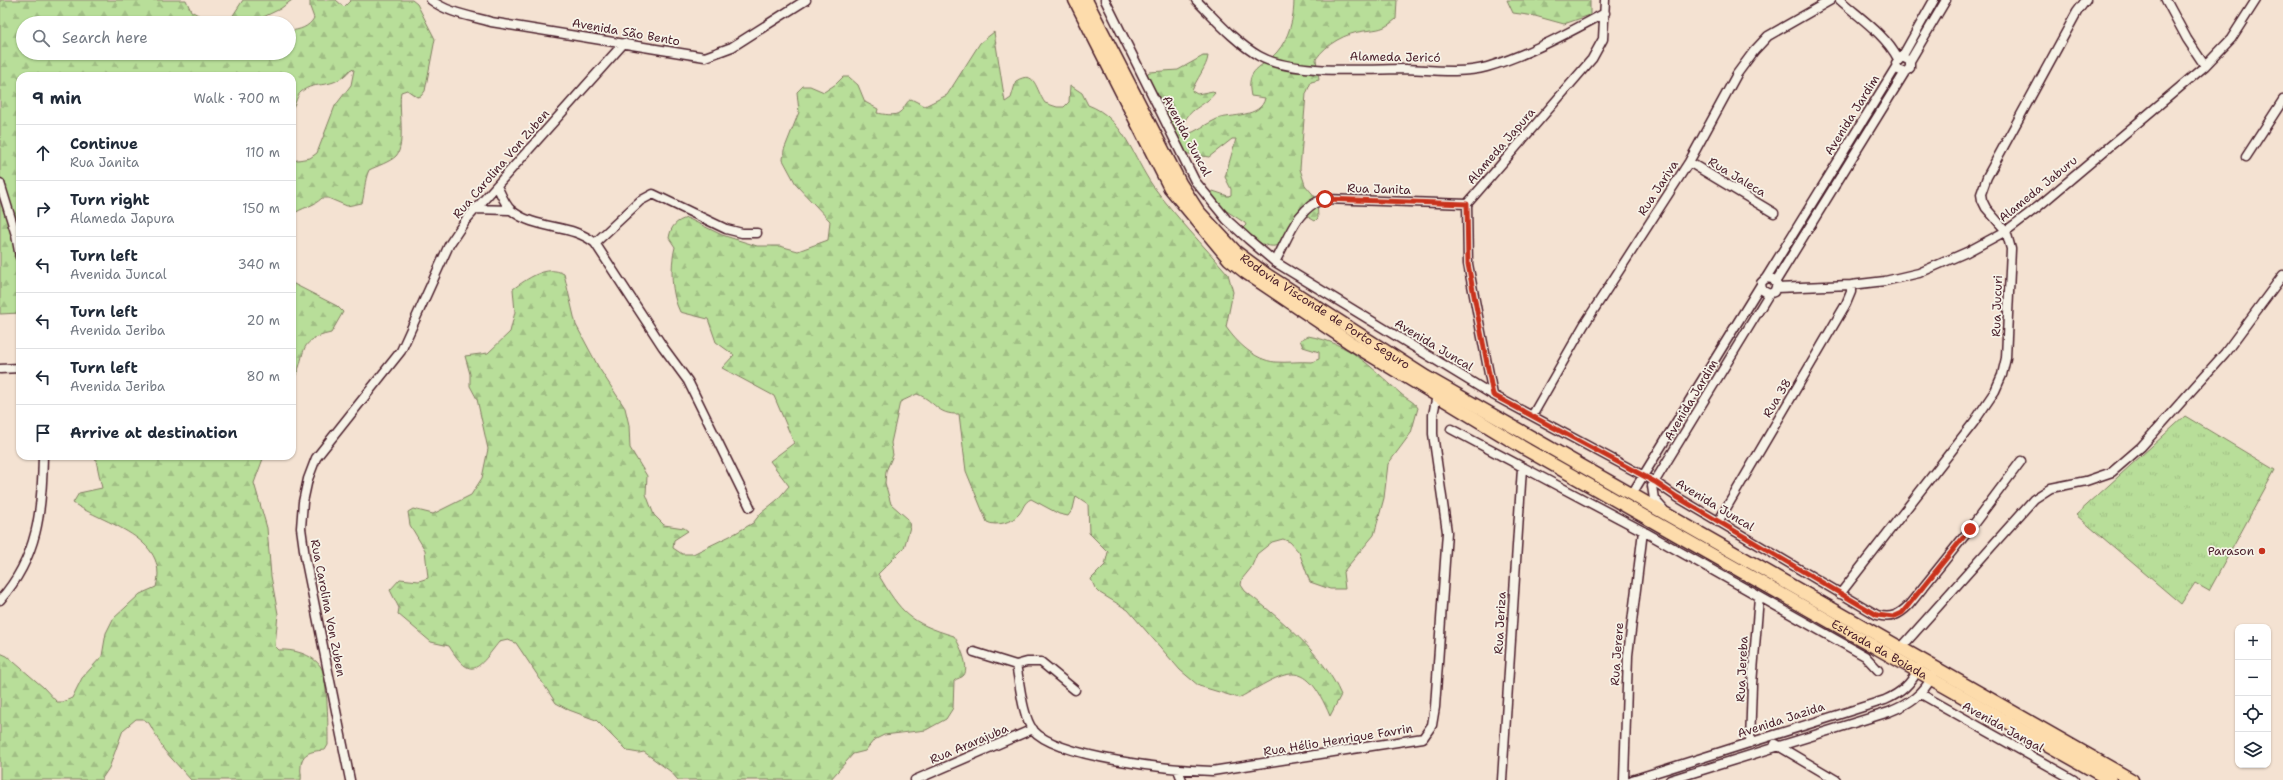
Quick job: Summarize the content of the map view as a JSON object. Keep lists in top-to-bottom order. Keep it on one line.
{"streets":{"main road":["Rodovia Visconde de Porto Seguro","Estrada da Boiada"],"street":["Avenida São Bento","Alameda Jericó","Avenida Jardim","Avenida Juncal","Alameda Japura","Rua Carolina Von Zuben","Rua Jaleca","Rua Jariva","Rua Janita","Alameda Jaburu","Rua Jucuri","Rua 38","Rua Jeriza","Rua Jerere","Rua Jereba","Avenida Jazida","Avenida Jangal","Rua Hélio Henrique Favrin","Rua Ararajuba"]},"crossings":[["Avenida São Bento","Rua Carolina Von Zuben"],["Alameda Jericó","Alameda Japura"],["Avenida Jardim","Avenida Juncal"],["Avenida Jardim","Alameda Jaburu"],["Avenida Jardim","Rodovia Visconde de Porto Seguro"],["Avenida Juncal","Rua Jariva"],["Avenida Juncal","Rua Janita"],["Avenida Juncal","Rua Jucuri"],["Avenida Juncal","Rua 38"],["Alameda Japura","Rua Janita"],["Rua Jaleca","Rua Jariva"],["Alameda Jaburu","Rua Jucuri"],["Alameda Jaburu","Rua 38"],["Rodovia Visconde de Porto Seguro","Estrada da Boiada"],["Rodovia Visconde de Porto Seguro","Rua Hélio Henrique Favrin"],["Estrada da Boiada","Avenida Jazida"],["Rua Jereba","Avenida Jazida"],["Avenida Jazida","Avenida Jangal"],["Rua Hélio Henrique Favrin","Rua Ararajuba"]],"places":["Parason"],"page":{"search":"Search here","heading":["9 min","Walk · 700 m"],"list":[["Continue","Rua Janita","110 m"],["Turn right","Alameda Japura","150 m"],["Turn left","Avenida Juncal","340 m"],["Turn left","Avenida Jeriba","20 m"],["Turn left","Avenida Jeriba","80 m"],"Arrive at destination"],"map_buttons":["+","−"]}}
